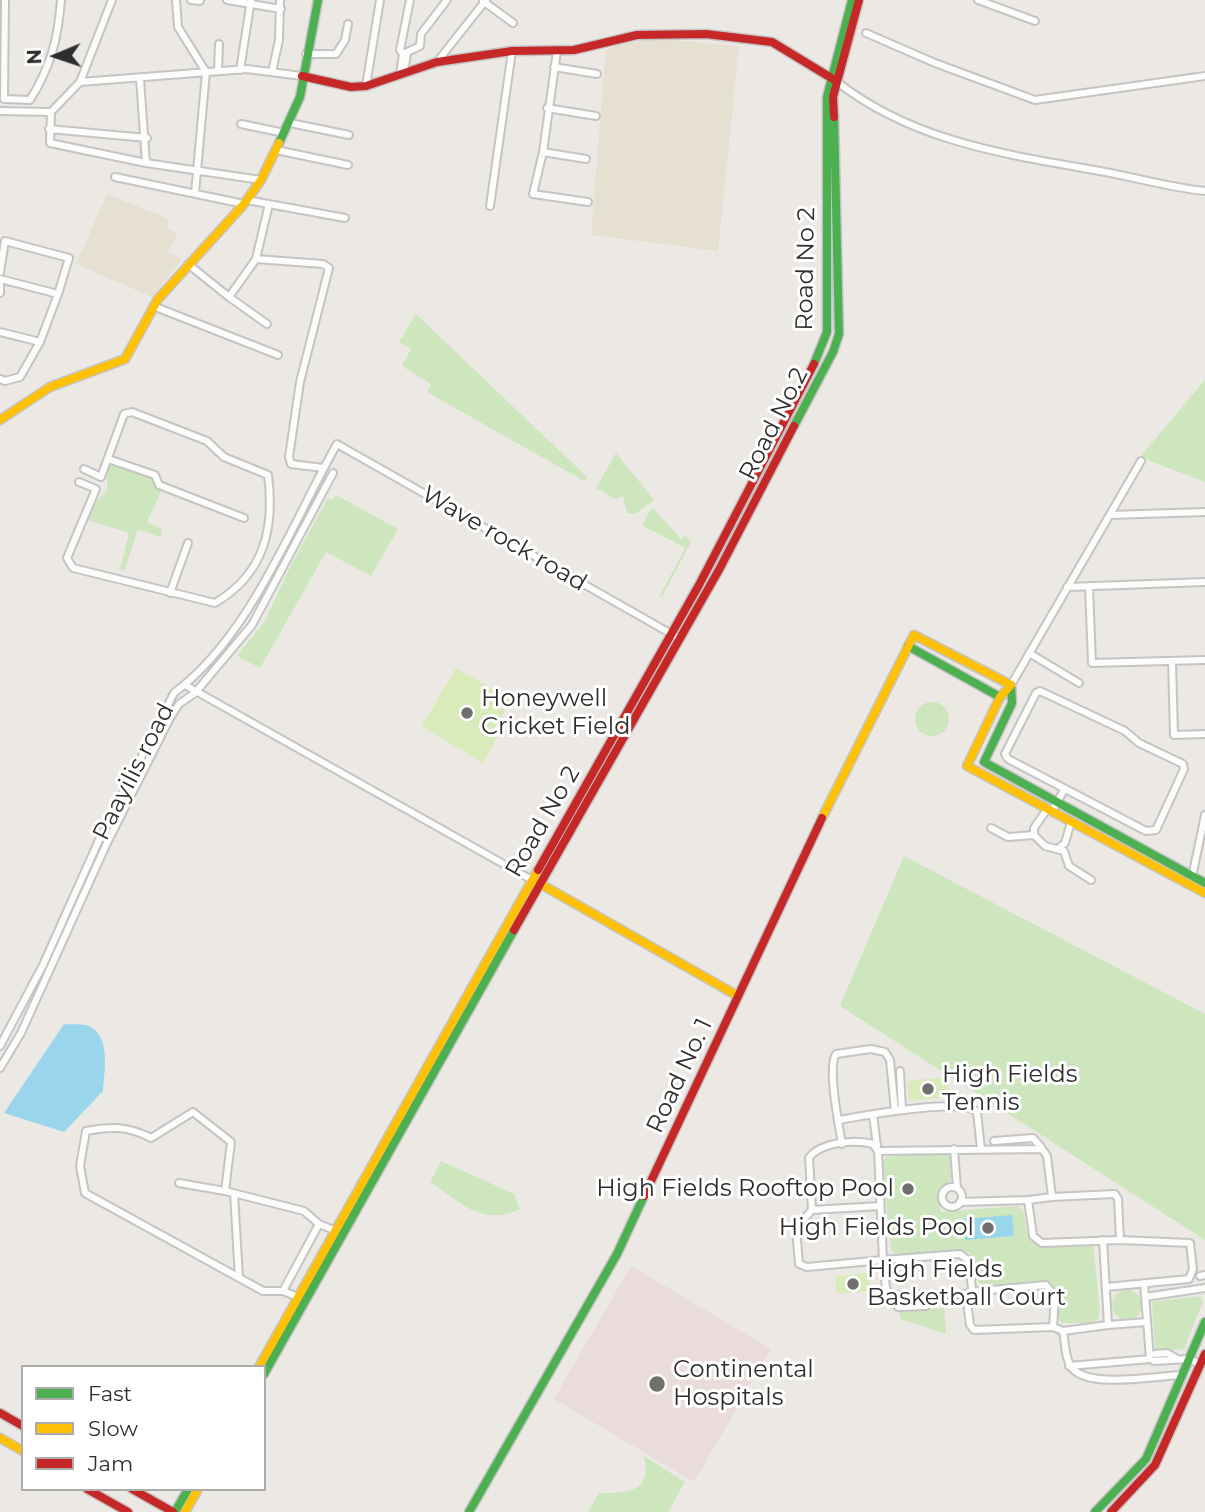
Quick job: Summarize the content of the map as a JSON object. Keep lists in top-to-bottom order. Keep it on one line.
{"streets":{"street":["Road No 2","Road No.2","Wave rock road","Paayilis road","Road No. 1"]},"crossings":[["Road No 2","Road No.2"],["Road No 2","Wave rock road"],["Wave rock road","Paayilis road"]],"places":["Honeywell Cricket Field","High Fields Tennis","High Fields Rooftop Pool","High Fields Pool","High Fields Basketball Court","Continental Hospitals"],"legend":["Fast","Slow","Jam"],"north":"left"}
